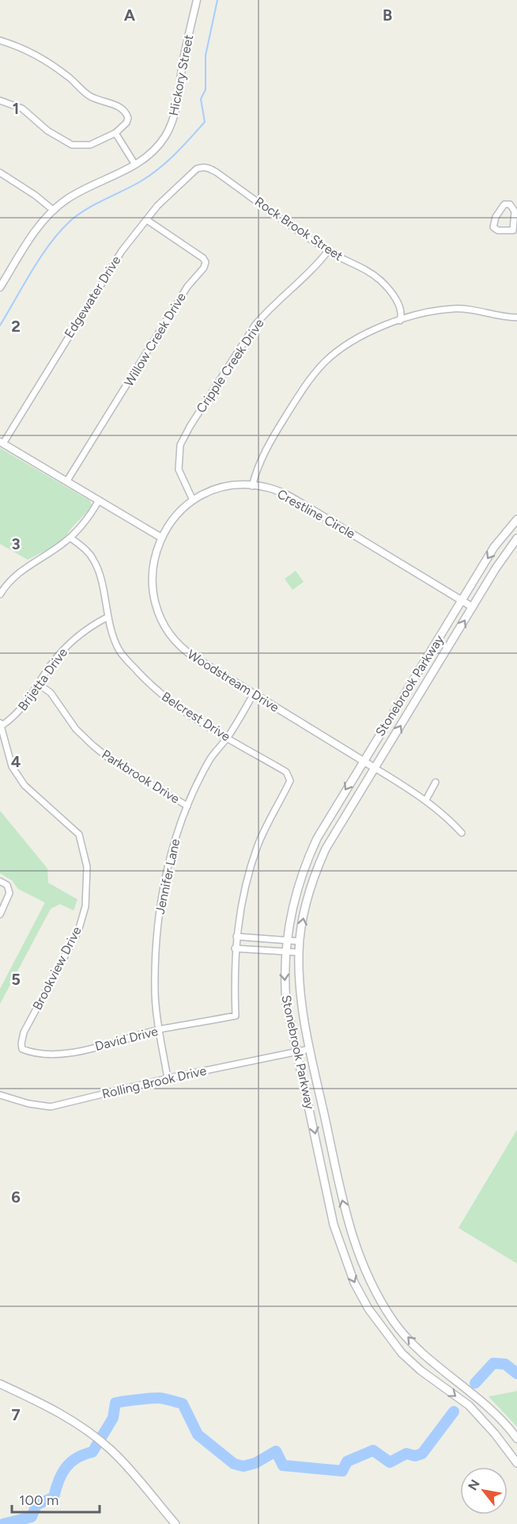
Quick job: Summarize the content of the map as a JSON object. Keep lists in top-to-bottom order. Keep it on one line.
{"streets":{"main road":["Stonebrook Parkway"],"street":["Hickory Street","Rock Brook Street","Edgewater Drive","Willow Creek Drive","Cripple Creek Drive","Crestline Circle","Brijetta Drive","Woodstream Drive","Belcrest Drive","Parkbrook Drive","Jennifer Lane","Brookview Drive","David Drive","Rolling Brook Drive"]},"crossings":[["Rock Brook Street","Edgewater Drive"],["Rock Brook Street","Cripple Creek Drive"],["Edgewater Drive","Willow Creek Drive"],["Cripple Creek Drive","Crestline Circle"],["Crestline Circle","Woodstream Drive"],["Crestline Circle","Stonebrook Parkway"],["Brijetta Drive","Belcrest Drive"],["Brijetta Drive","Parkbrook Drive"],["Brijetta Drive","Brookview Drive"],["Woodstream Drive","Stonebrook Parkway"],["Woodstream Drive","Jennifer Lane"],["Stonebrook Parkway","Rolling Brook Drive"],["Belcrest Drive","Jennifer Lane"],["Parkbrook Drive","Jennifer Lane"],["Jennifer Lane","David Drive"],["Jennifer Lane","Rolling Brook Drive"],["Brookview Drive","David Drive"]],"scale_bar":"100 m","north":"top left","grid":{"columns":["A","B"],"rows":["1","2","3","4","5","6","7"]}}
